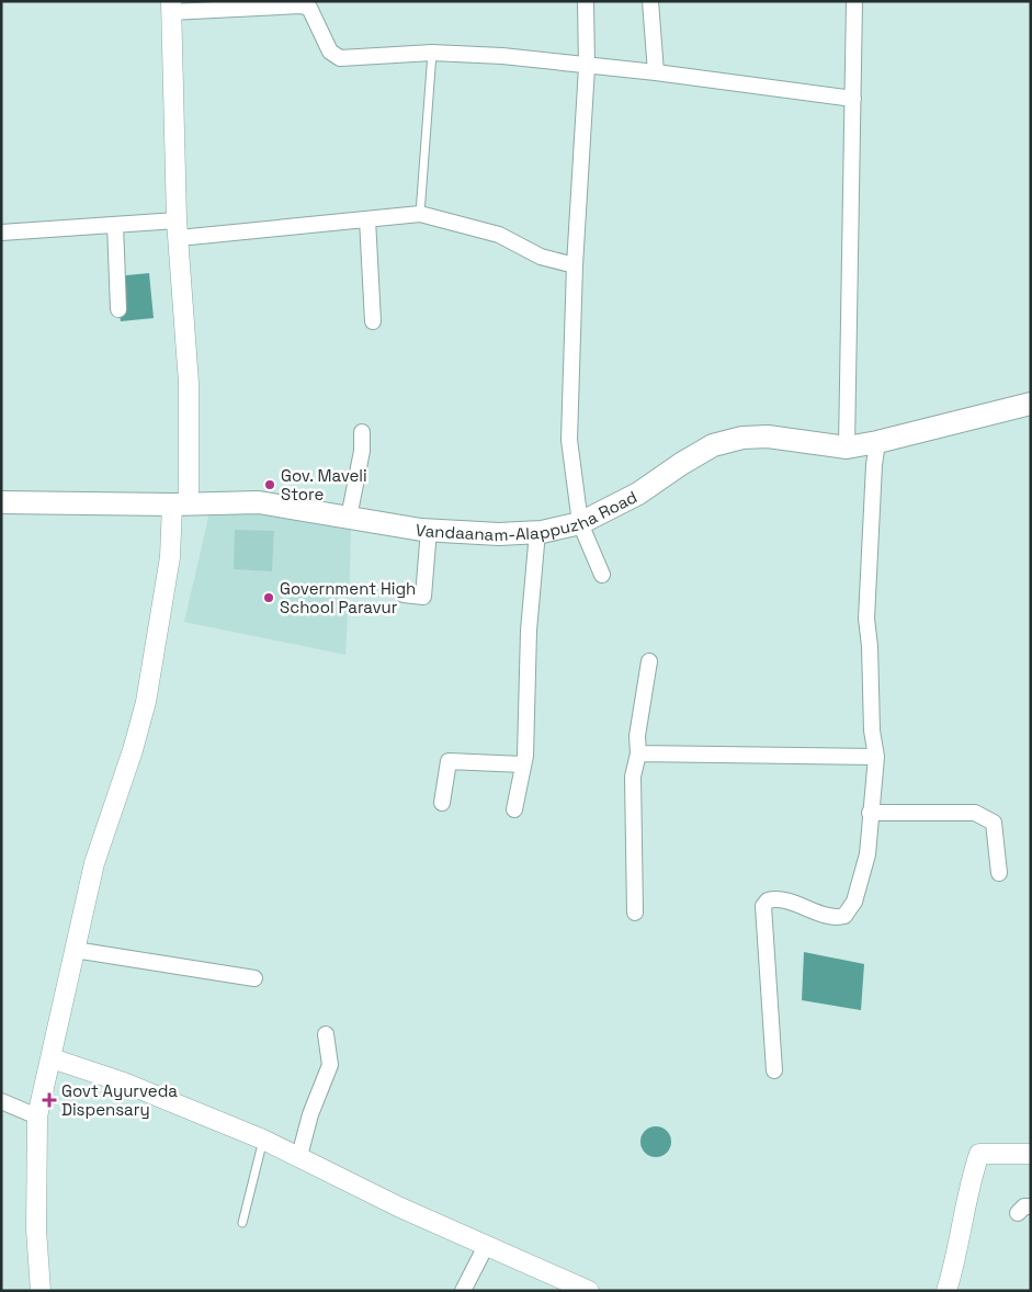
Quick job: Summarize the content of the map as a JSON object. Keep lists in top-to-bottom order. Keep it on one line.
{"streets":{"main road":["Vandaanam-Alappuzha Road"]},"places":{"other":["Gov. Maveli Store","Government High School Paravur"],"health":["Govt Ayurveda Dispensary"]}}
